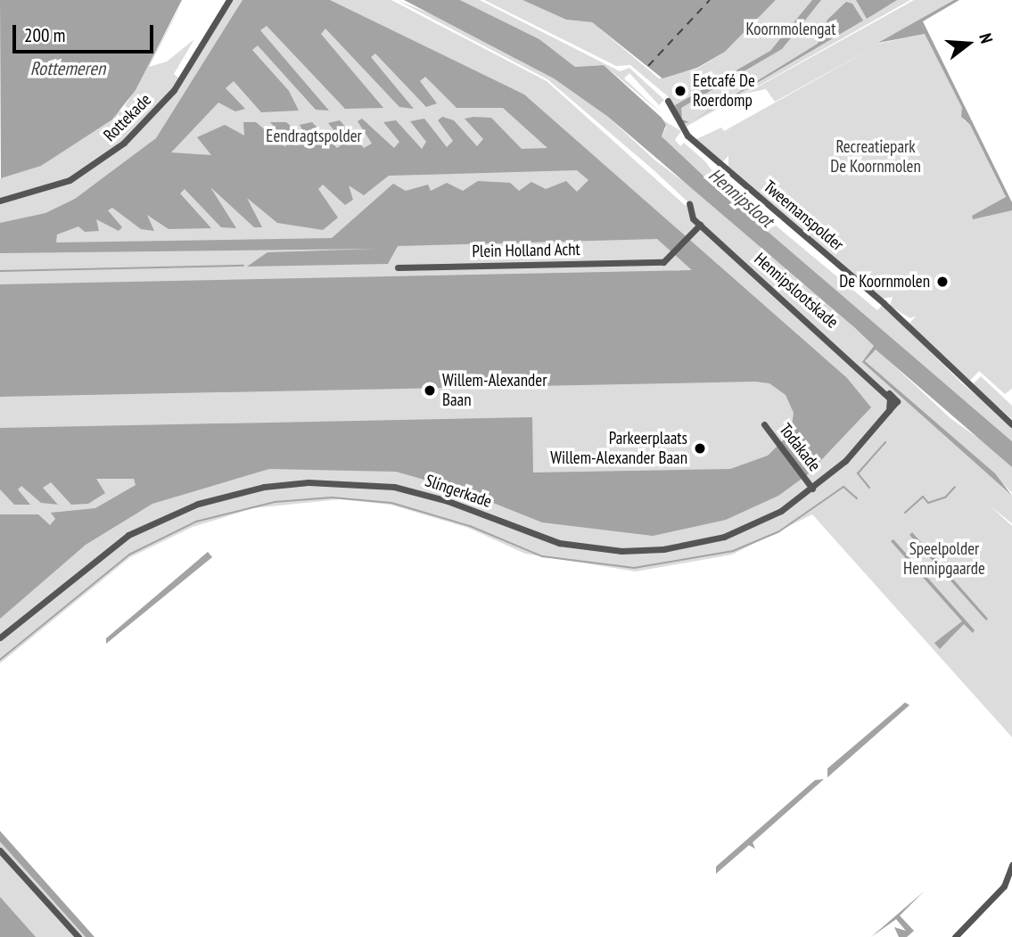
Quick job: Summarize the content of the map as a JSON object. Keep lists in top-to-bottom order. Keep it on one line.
{"streets":{"street":["Rottekade","Tweemanspolder","Plein Holland Acht","Hennipslootskade","Todakade","Slingerkade"]},"crossings":[["Plein Holland Acht","Hennipslootskade"],["Hennipslootskade","Slingerkade"],["Todakade","Slingerkade"]],"water":["Rottemeren","Hennipsloot"],"parks":["Koornmolengat","Eendragtspolder","Recreatiepark De Koornmolen","Speelpolder Hennipgaarde"],"places":["Eetcafé De Roerdomp","De Koornmolen","Willem-Alexander Baan","Parkeerplaats Willem-Alexander Baan"],"scale_bar":"200 m","north":"right"}
